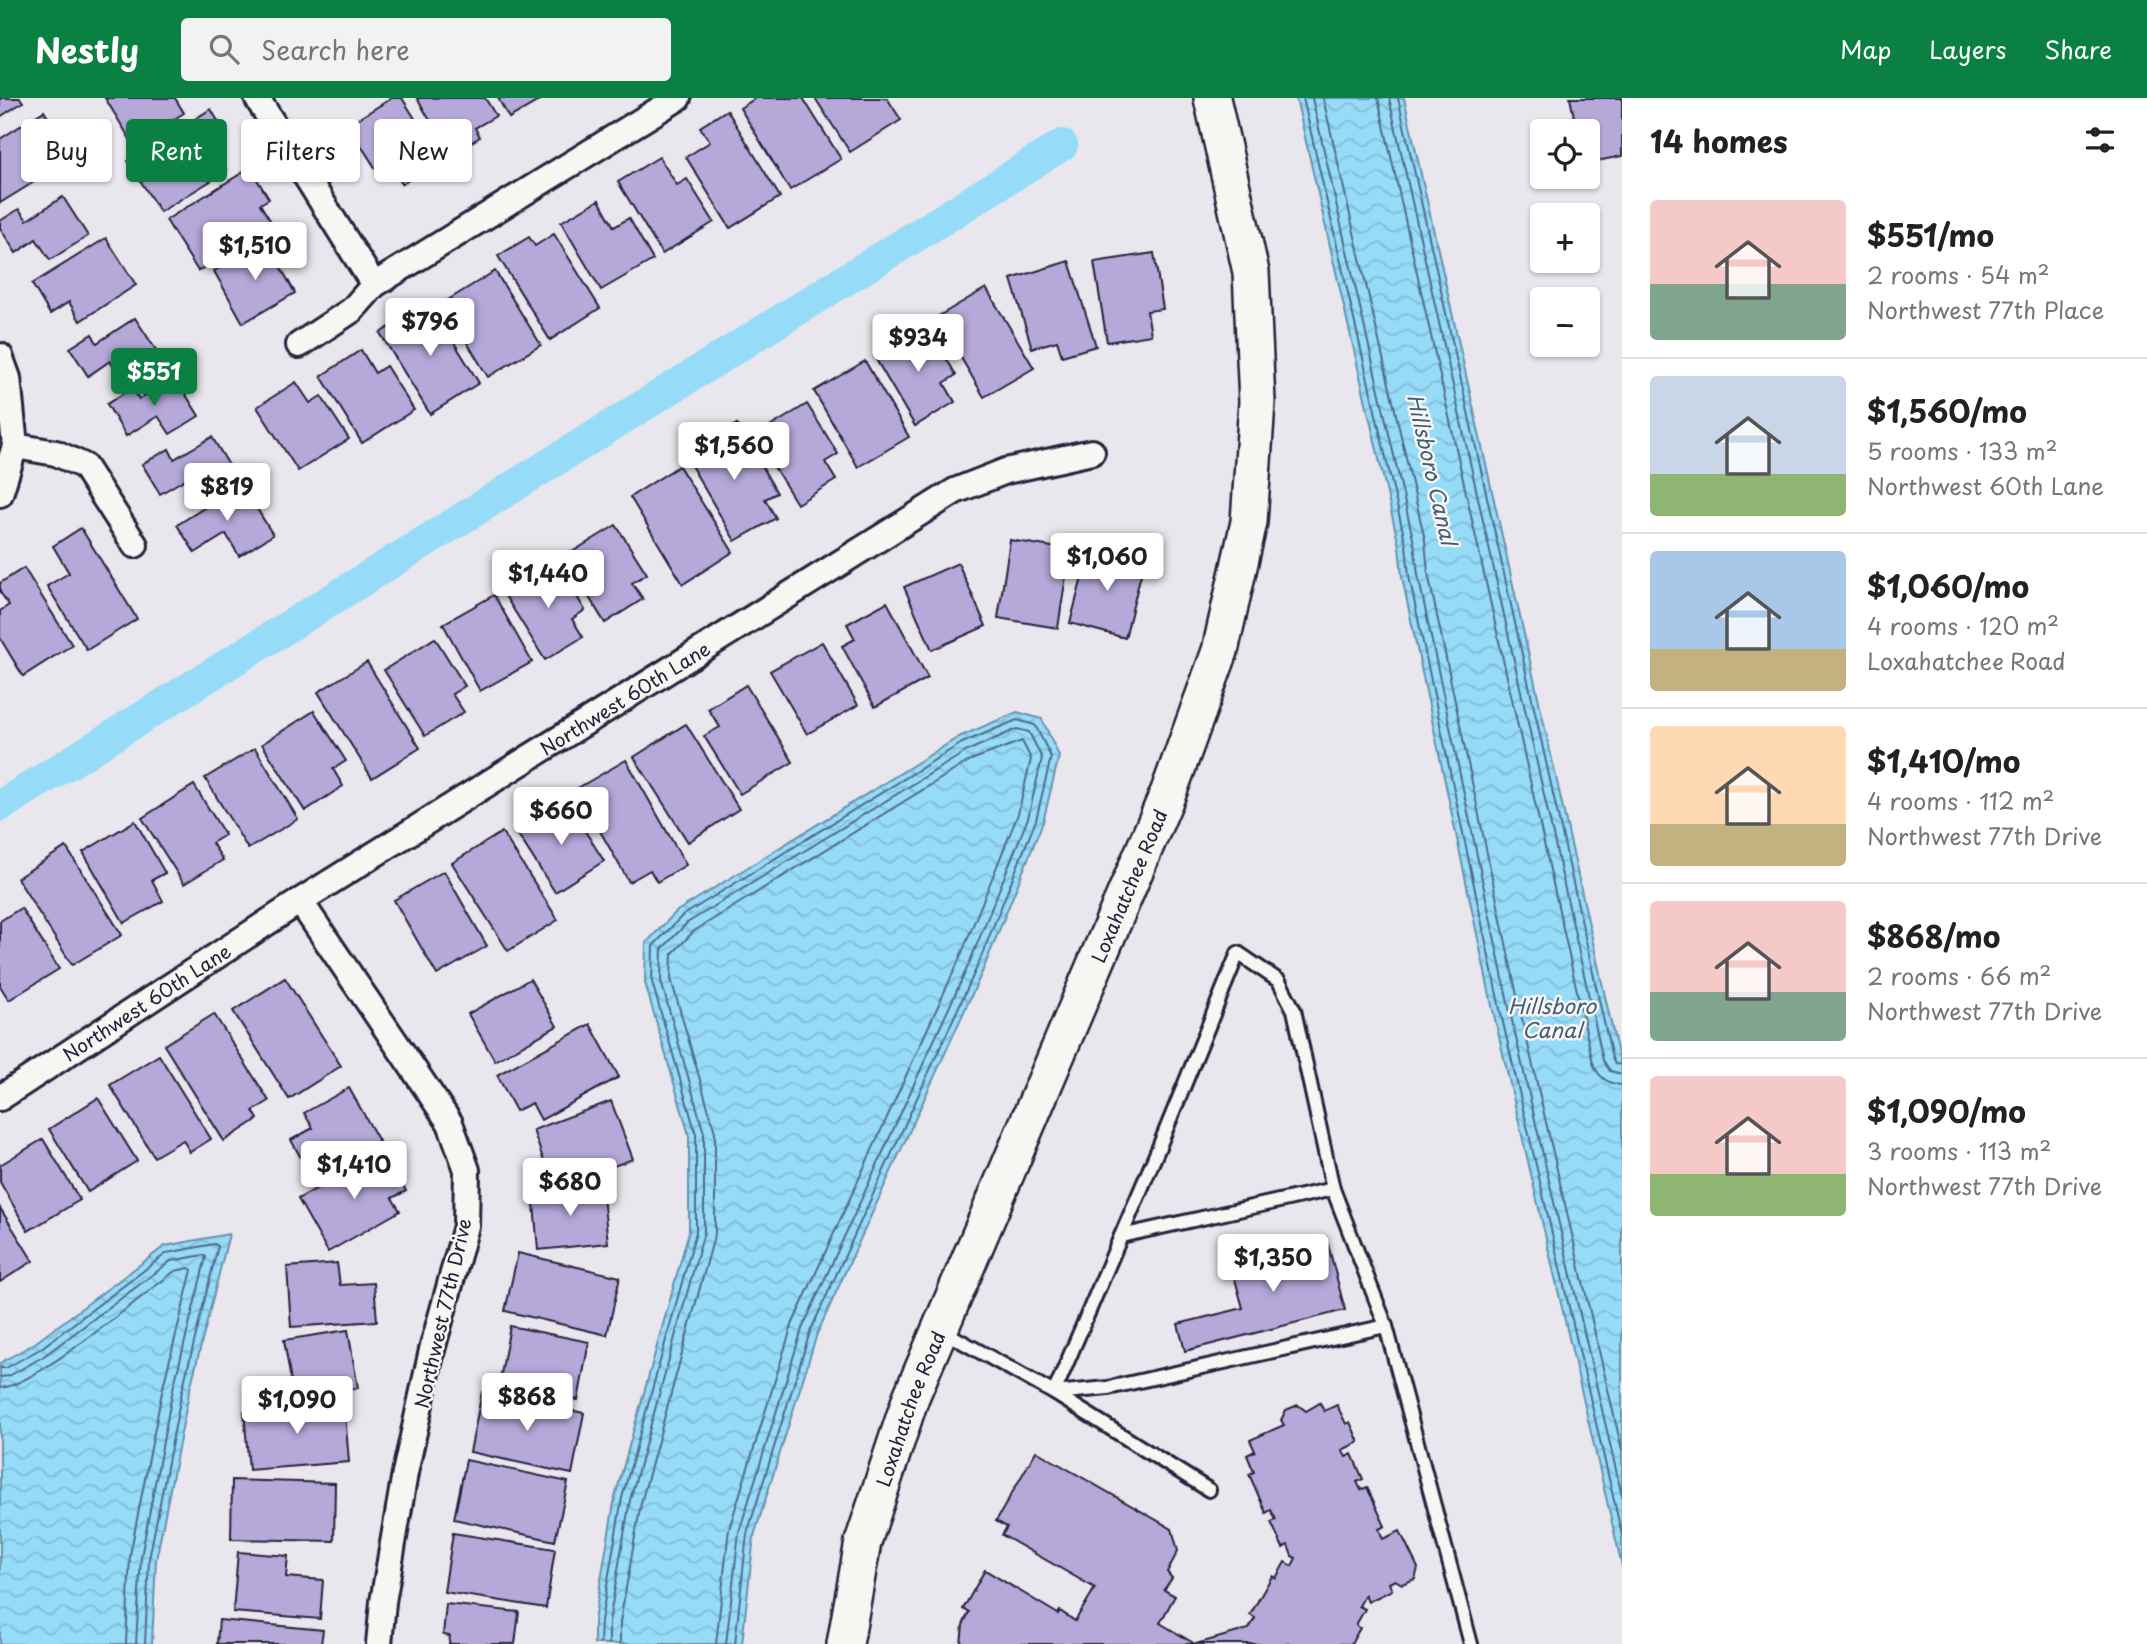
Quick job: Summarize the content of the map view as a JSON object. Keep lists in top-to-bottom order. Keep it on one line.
{"streets":{"main road":["Loxahatchee Road"],"street":["Northwest 60th Lane","Northwest 77th Drive"]},"crossings":[["Northwest 60th Lane","Northwest 77th Drive"]],"water":["Hillsboro Canal"],"page":{"header":"Nestly","search":"Search here","nav":["Map","Layers","Share"],"heading":"14 homes","map_buttons":["+","−"],"chip":["Buy","Rent","Filters","New"],"list":[{"name":"$551/mo","note":"2 rooms · 54 m² · Northwest 77th Place"},{"name":"$1,560/mo","note":"5 rooms · 133 m² · Northwest 60th Lane"},{"name":"$1,060/mo","note":"4 rooms · 120 m² · Loxahatchee Road"},{"name":"$1,410/mo","note":"4 rooms · 112 m² · Northwest 77th Drive"},{"name":"$868/mo","note":"2 rooms · 66 m² · Northwest 77th Drive"},{"name":"$1,090/mo","note":"3 rooms · 113 m² · Northwest 77th Drive"}],"price":["$1,510","$796","$934","$551","$1,560","$819","$1,060","$1,440","$660","$1,410","$680","$1,350","$868","$1,090"]}}
